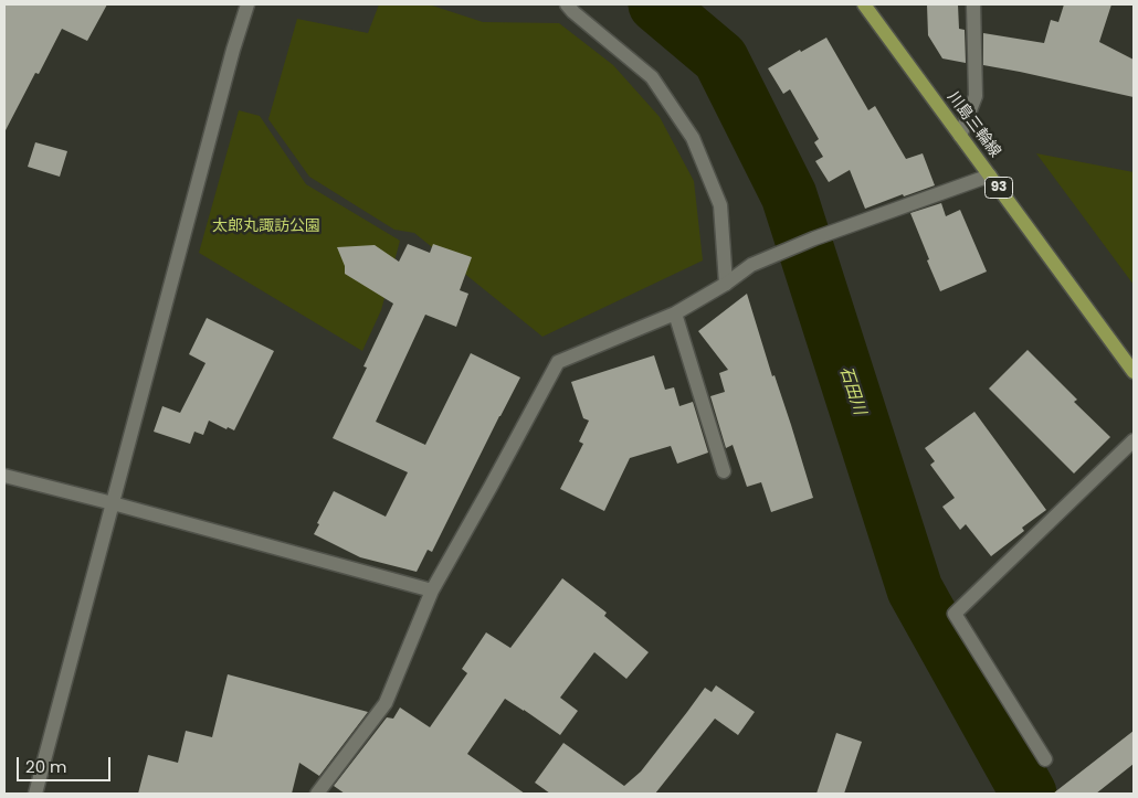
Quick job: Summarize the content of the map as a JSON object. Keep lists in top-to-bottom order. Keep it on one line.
{"streets":{"main road":["川島三輪線","93"]},"water":["石田川"],"parks":["太郎丸諏訪公園"],"scale_bar":"20 m"}
